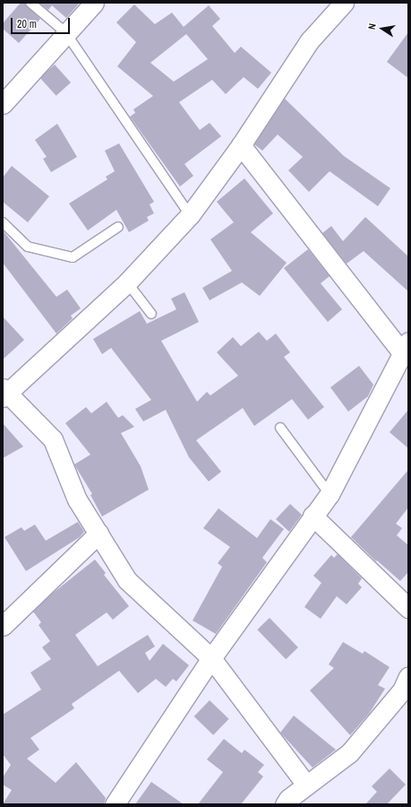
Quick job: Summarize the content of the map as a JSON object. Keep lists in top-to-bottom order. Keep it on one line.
{"scale_bar":"20 m","north":"left"}
